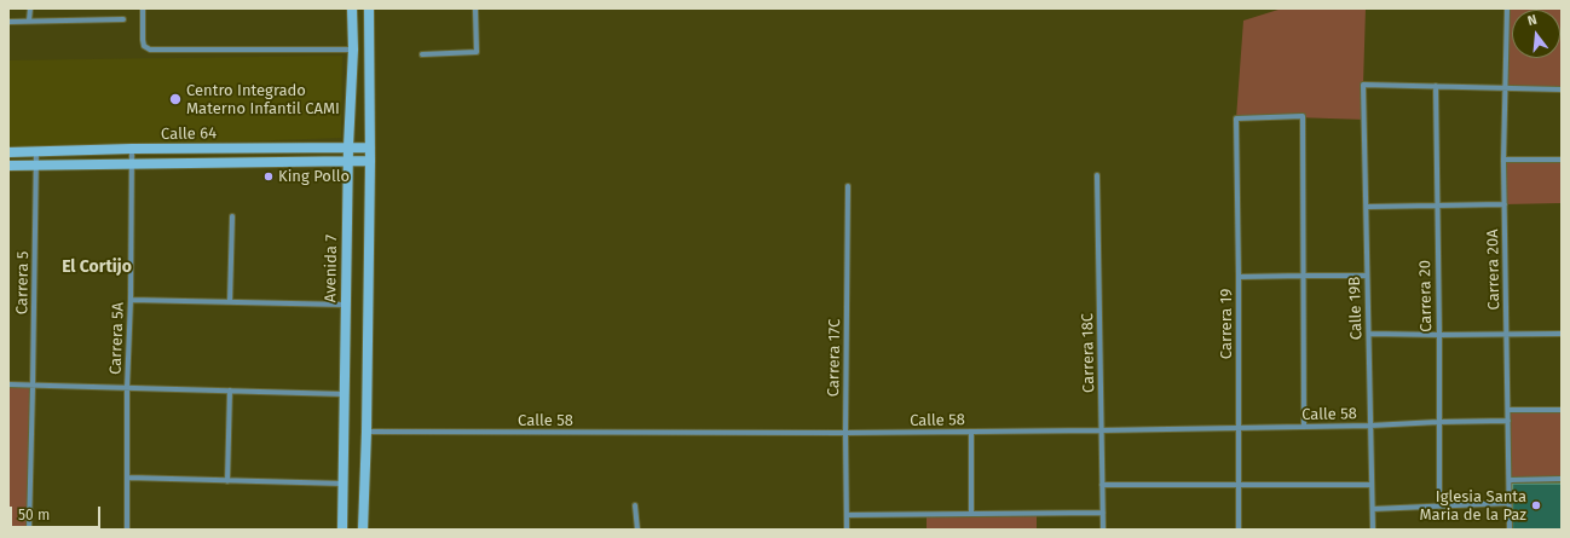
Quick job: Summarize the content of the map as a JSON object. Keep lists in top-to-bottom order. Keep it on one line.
{"streets":{"main road":["Calle 64","Avenida 7"],"street":["Carrera 20A","Carrera 5","Carrera 20","Calle 19B","Carrera 19","Carrera 5A","Carrera 18C","Carrera 17C","Calle 58"]},"crossings":[["Calle 64","Avenida 7"],["Calle 64","Carrera 5"],["Calle 64","Carrera 5A"],["Carrera 20A","Calle 58"],["Carrera 20","Calle 19B"],["Carrera 20","Calle 58"],["Calle 19B","Calle 58"],["Carrera 19","Calle 58"],["Carrera 18C","Calle 58"],["Carrera 17C","Calle 58"]],"districts":["El Cortijo"],"places":["Centro Integrado Materno Infantil CAMI","King Pollo","Iglesia Santa Maria de la Paz"],"scale_bar":"50 m","north":"top"}
